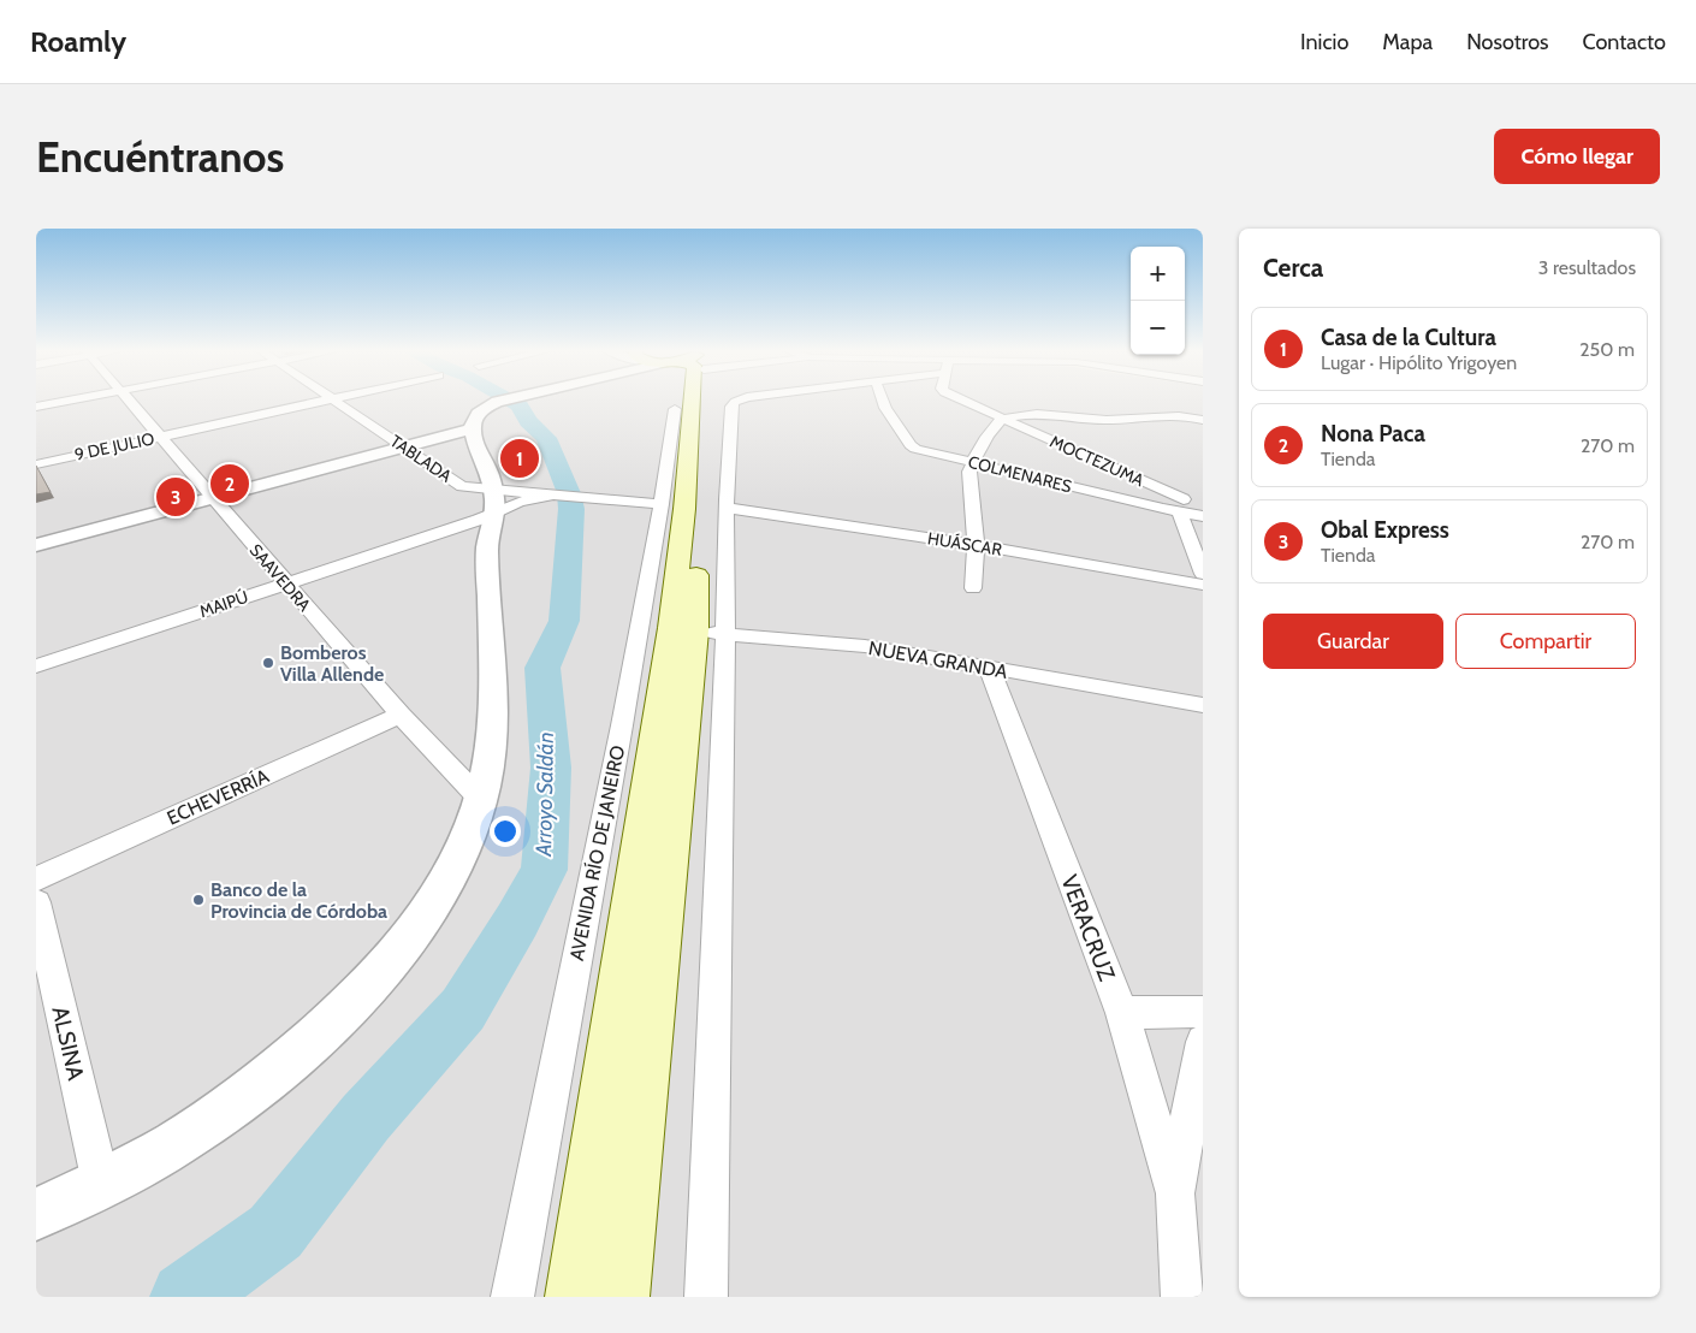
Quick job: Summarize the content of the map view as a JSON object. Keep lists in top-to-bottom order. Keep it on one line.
{"streets":{"street":["9 DE JULIO","TABLADA","MOCTEZUMA","COLMENARES","HUÁSCAR","SAAVEDRA","MAIPÚ","NUEVA GRANDA","ECHEVERRÍA","AVENIDA RÍO DE JANEIRO","VERACRUZ","ALSINA"]},"crossings":[["9 DE JULIO","SAAVEDRA"],["TABLADA","MAIPÚ"],["MOCTEZUMA","COLMENARES"],["SAAVEDRA","MAIPÚ"],["SAAVEDRA","ECHEVERRÍA"],["NUEVA GRANDA","VERACRUZ"]],"water":["Arroyo Saldán"],"places":["Bomberos Villa Allende","Banco de la Provincia de Córdoba"],"page":{"header":"Roamly","nav":["Inicio","Mapa","Nosotros","Contacto"],"buttons":["Cómo llegar",["Guardar","Compartir"]],"title":"Encuéntranos","heading":["Cerca","3 resultados"],"map_buttons":["+","−"],"list":[{"mark":"1","name":"Casa de la Cultura","note":"Lugar · Hipólito Yrigoyen","value":"250 m"},{"mark":"2","name":"Nona Paca","note":"Tienda","value":"270 m"},{"mark":"3","name":"Obal Express","note":"Tienda","value":"270 m"}],"pins":["1","2","3"]}}
